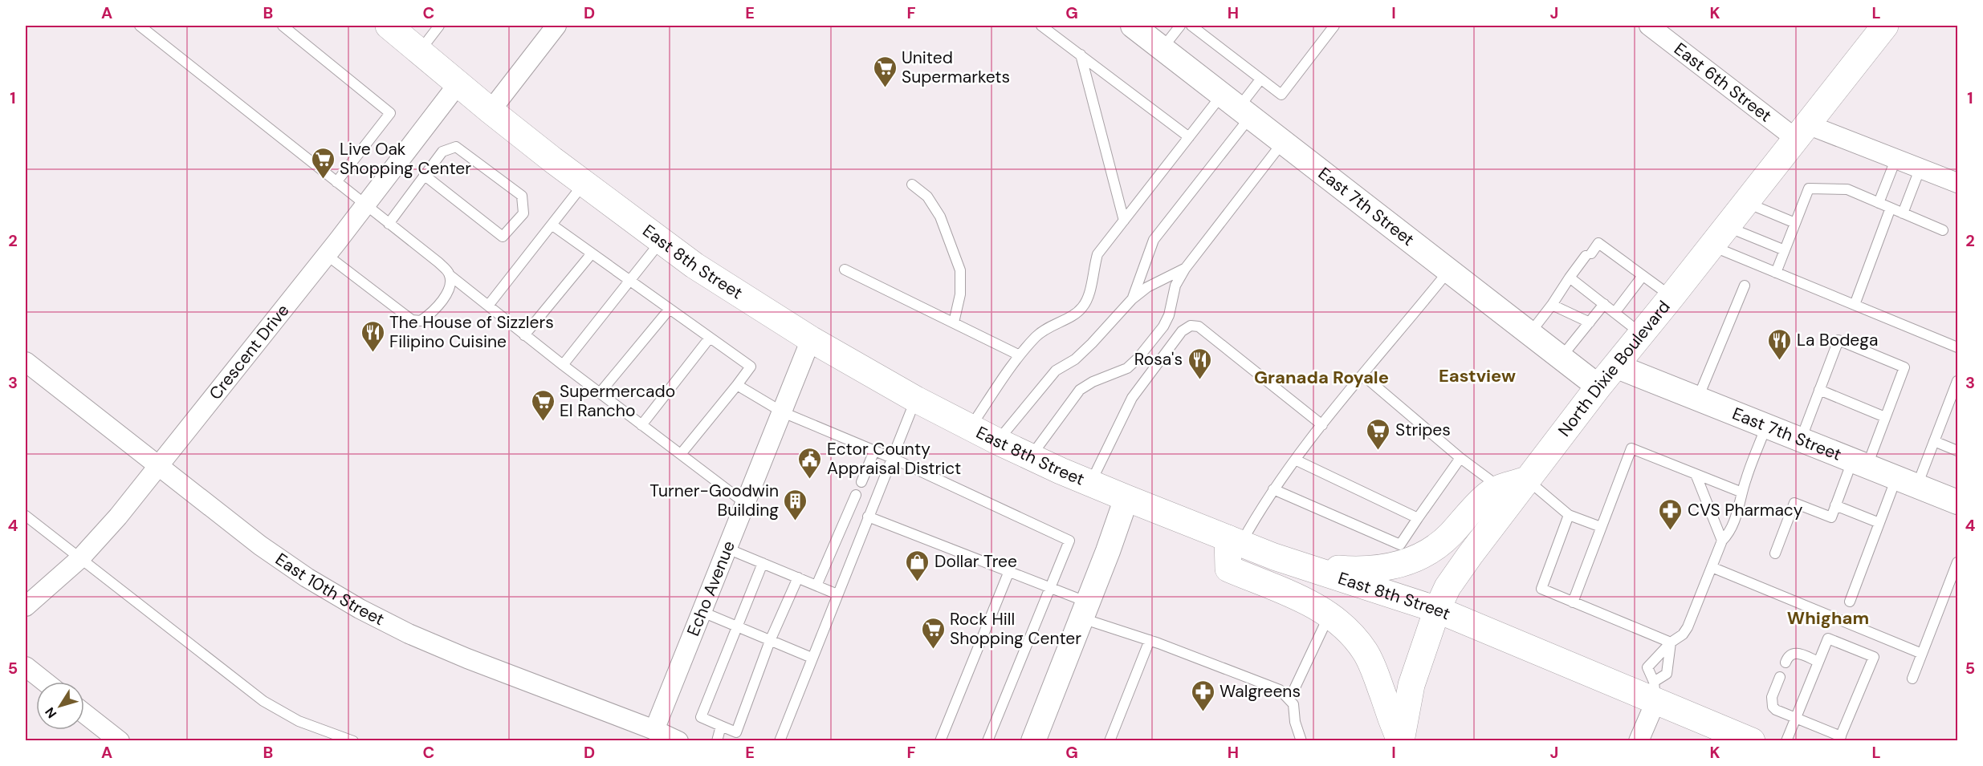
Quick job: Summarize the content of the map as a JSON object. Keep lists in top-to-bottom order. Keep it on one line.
{"streets":{"main road":["East 8th Street","North Dixie Boulevard"],"street":["East 6th Street","East 7th Street","Crescent Drive","Echo Avenue","East 10th Street"]},"crossings":[["East 6th Street","North Dixie Boulevard"],["East 7th Street","North Dixie Boulevard"],["East 8th Street","Crescent Drive"],["East 8th Street","North Dixie Boulevard"],["East 8th Street","Echo Avenue"],["Crescent Drive","East 10th Street"],["Echo Avenue","East 10th Street"]],"districts":["Eastview","Granada Royale","Whigham"],"places":{"supermarket":["United Supermarkets","Live Oak Shopping Center","Supermercado El Rancho","Stripes","Rock Hill Shopping Center"],"restaurant":["The House of Sizzlers Filipino Cuisine","La Bodega","Rosa's"],"public building":["Ector County Appraisal District"],"building":["Turner-Goodwin Building"],"pharmacy":["CVS Pharmacy","Walgreens"],"shop":["Dollar Tree"]},"north":"bottom left","grid":{"columns":["A","B","C","D","E","F","G","H","I","J","K","L"],"rows":["1","2","3","4","5"]}}
